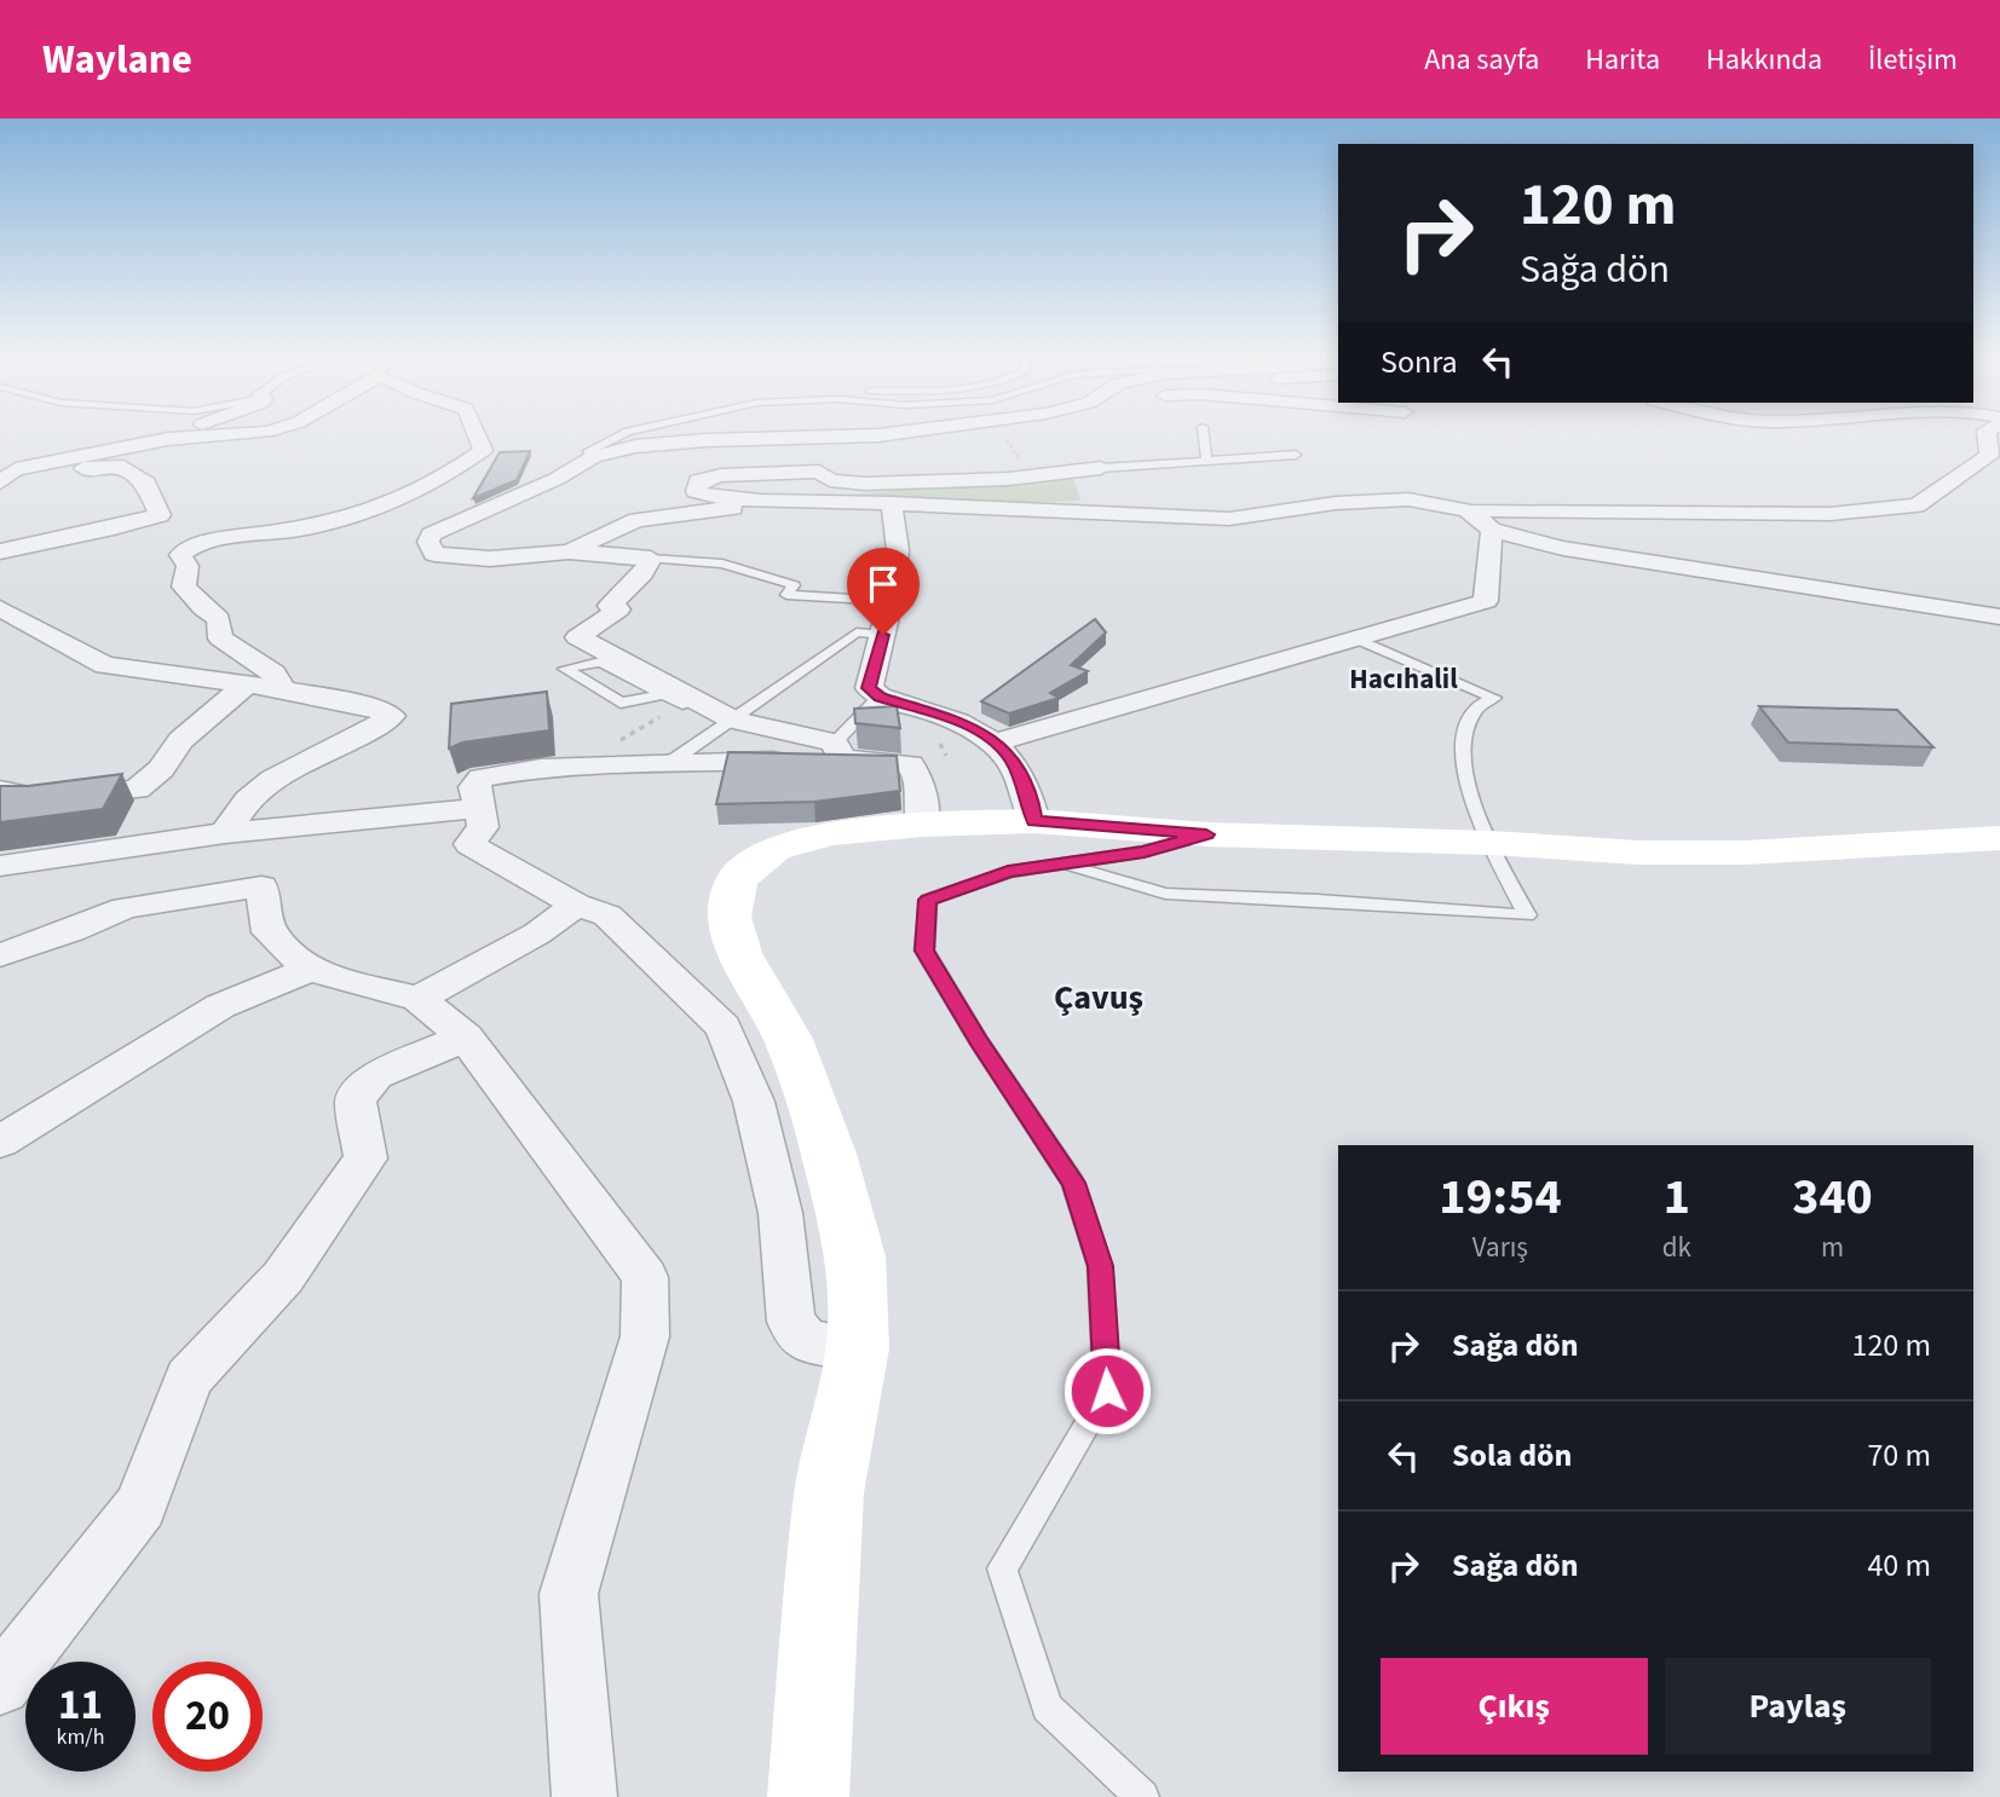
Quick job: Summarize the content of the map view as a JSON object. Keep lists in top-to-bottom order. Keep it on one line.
{"districts":["Hacıhalil","Çavuş"],"page":{"header":"Waylane","nav":["Ana sayfa","Harita","Hakkında","İletişim"],"turn":["120 m","Sağa dön"],"then":"Sonra","eta":["19:54","Varış","1","dk","340","m"],"list":[{"name":"Sağa dön","value":"120 m"},{"name":"Sola dön","value":"70 m"},{"name":"Sağa dön","value":"40 m"}],"buttons":["Çıkış","Paylaş"],"speed":"11 km/h","limit":"20"}}
